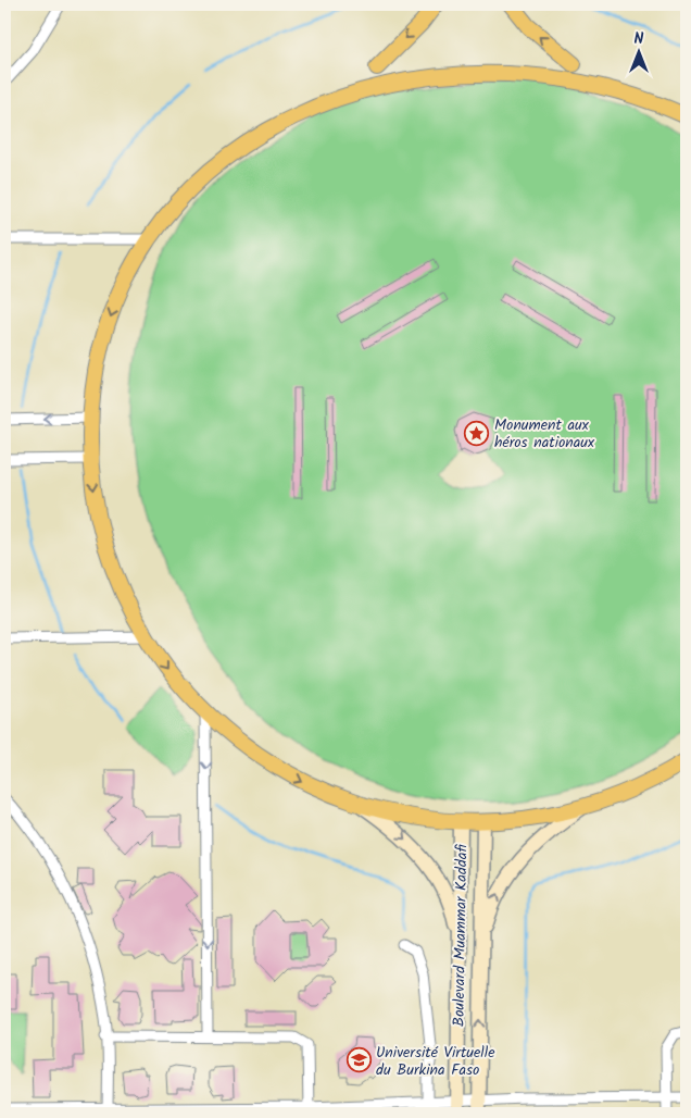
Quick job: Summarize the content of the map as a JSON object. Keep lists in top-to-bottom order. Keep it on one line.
{"streets":{"main road":["Boulevard Muammar Kaddafi"]},"places":{"place":["Monument aux héros nationaux"],"school or university":["Université Virtuelle du Burkina Faso"]},"north":"top"}
